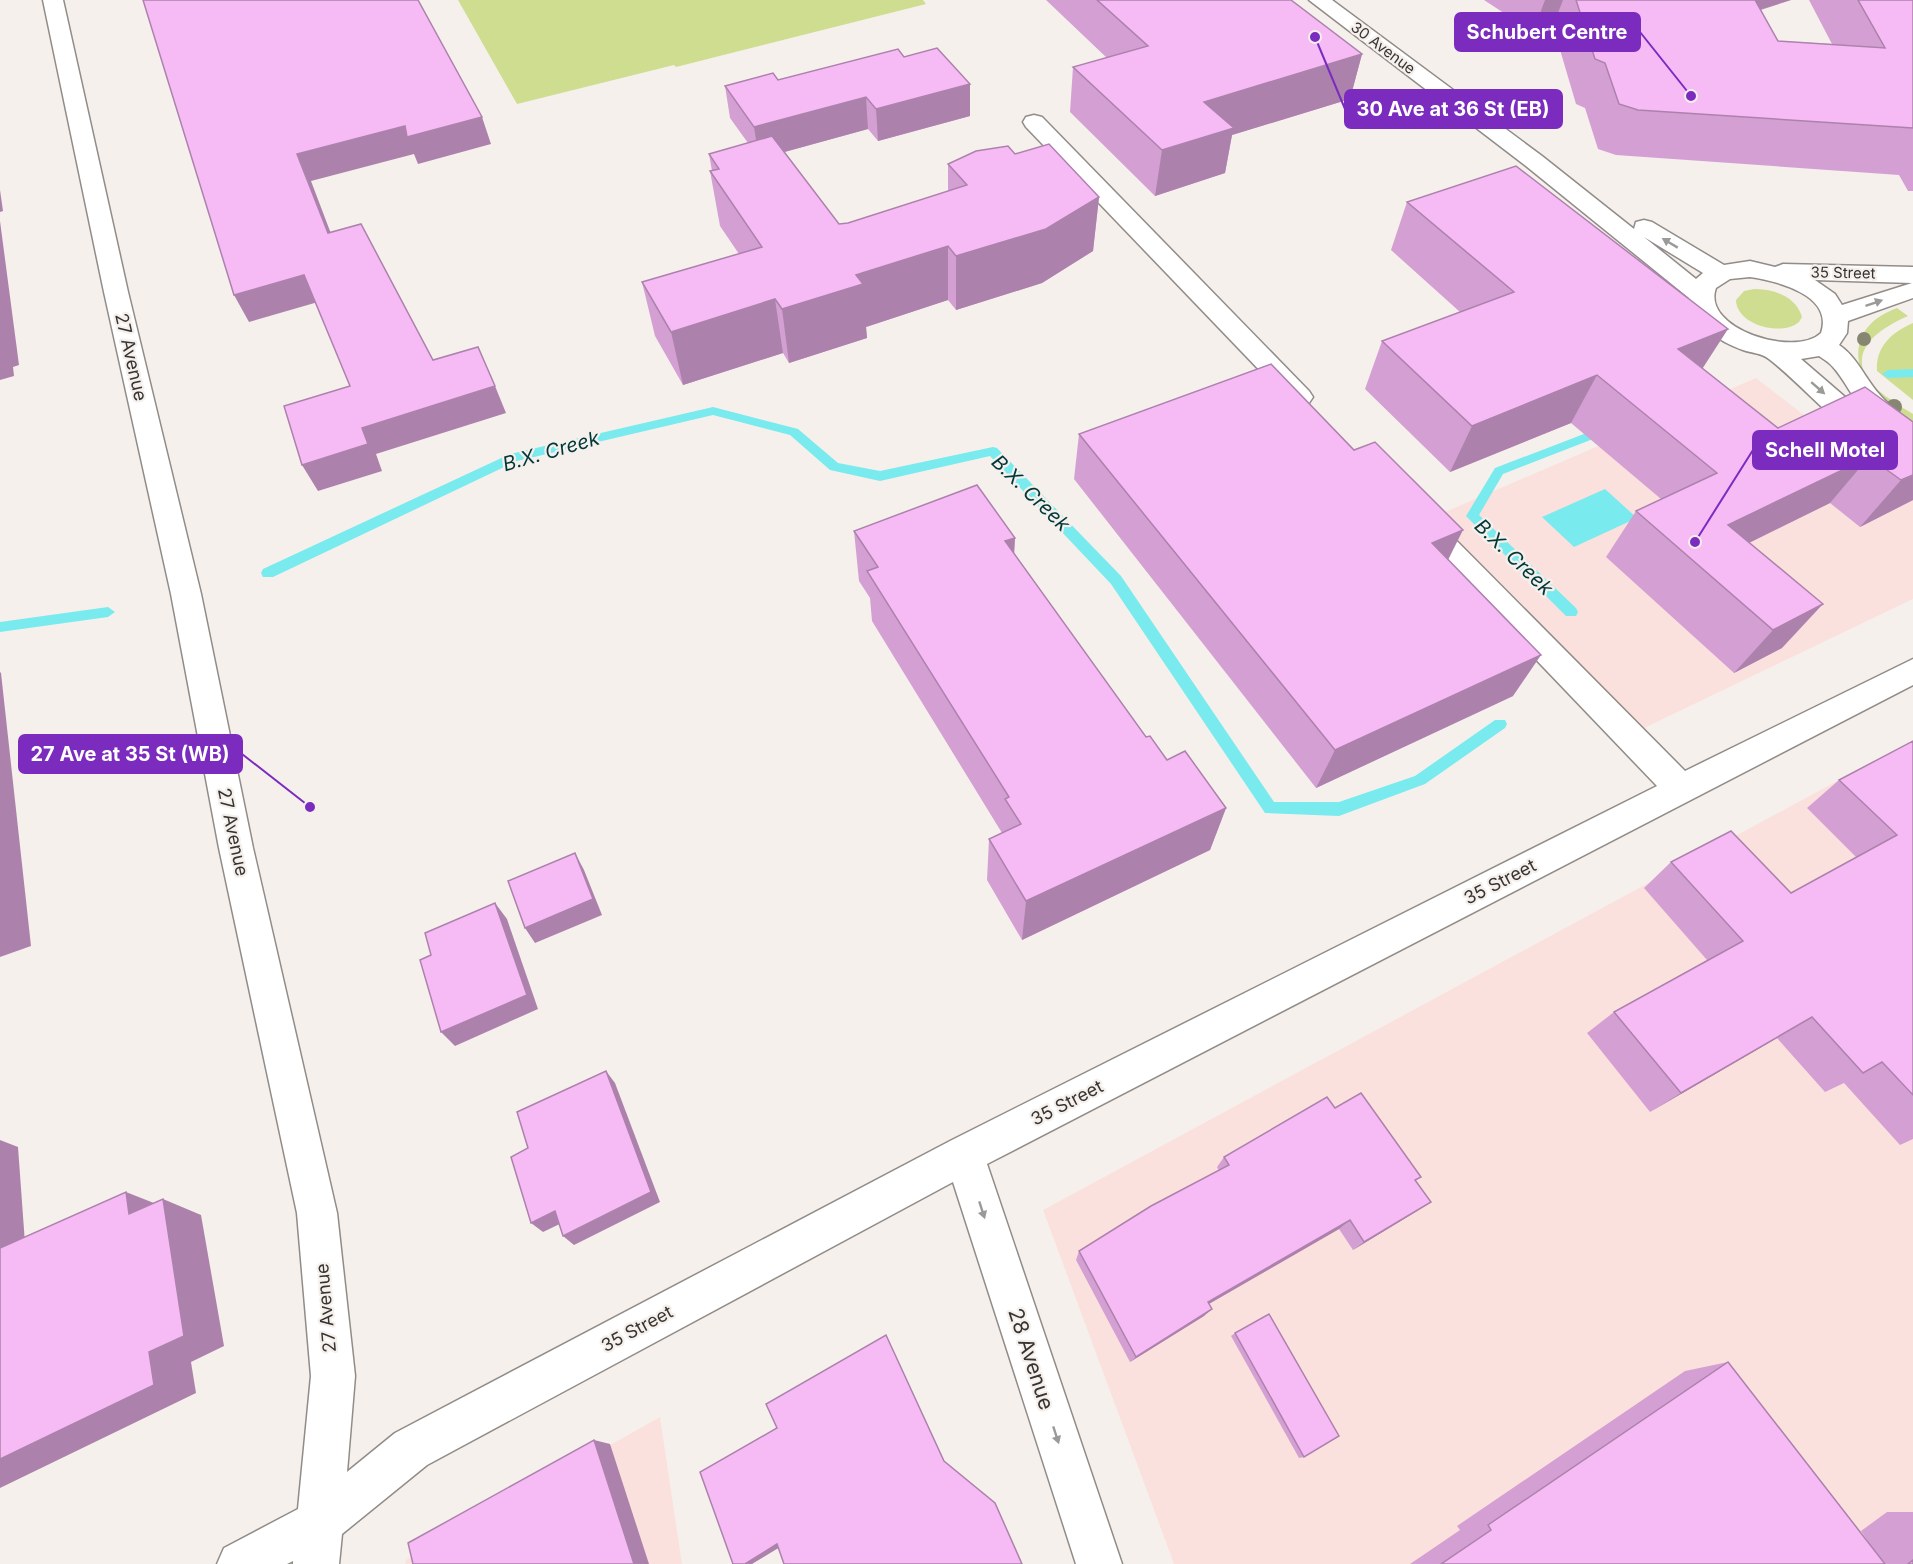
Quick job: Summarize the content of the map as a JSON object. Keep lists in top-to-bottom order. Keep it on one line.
{"streets":{"street":["30 Avenue","35 Street","27 Avenue","28 Avenue"]},"crossings":[["35 Street","27 Avenue"],["35 Street","28 Avenue"]],"one_way":["28 Avenue"],"water":["B.X. Creek"],"places":["30 Ave at 36 St (EB)","Schubert Centre","Schell Motel","27 Ave at 35 St (WB)"]}
